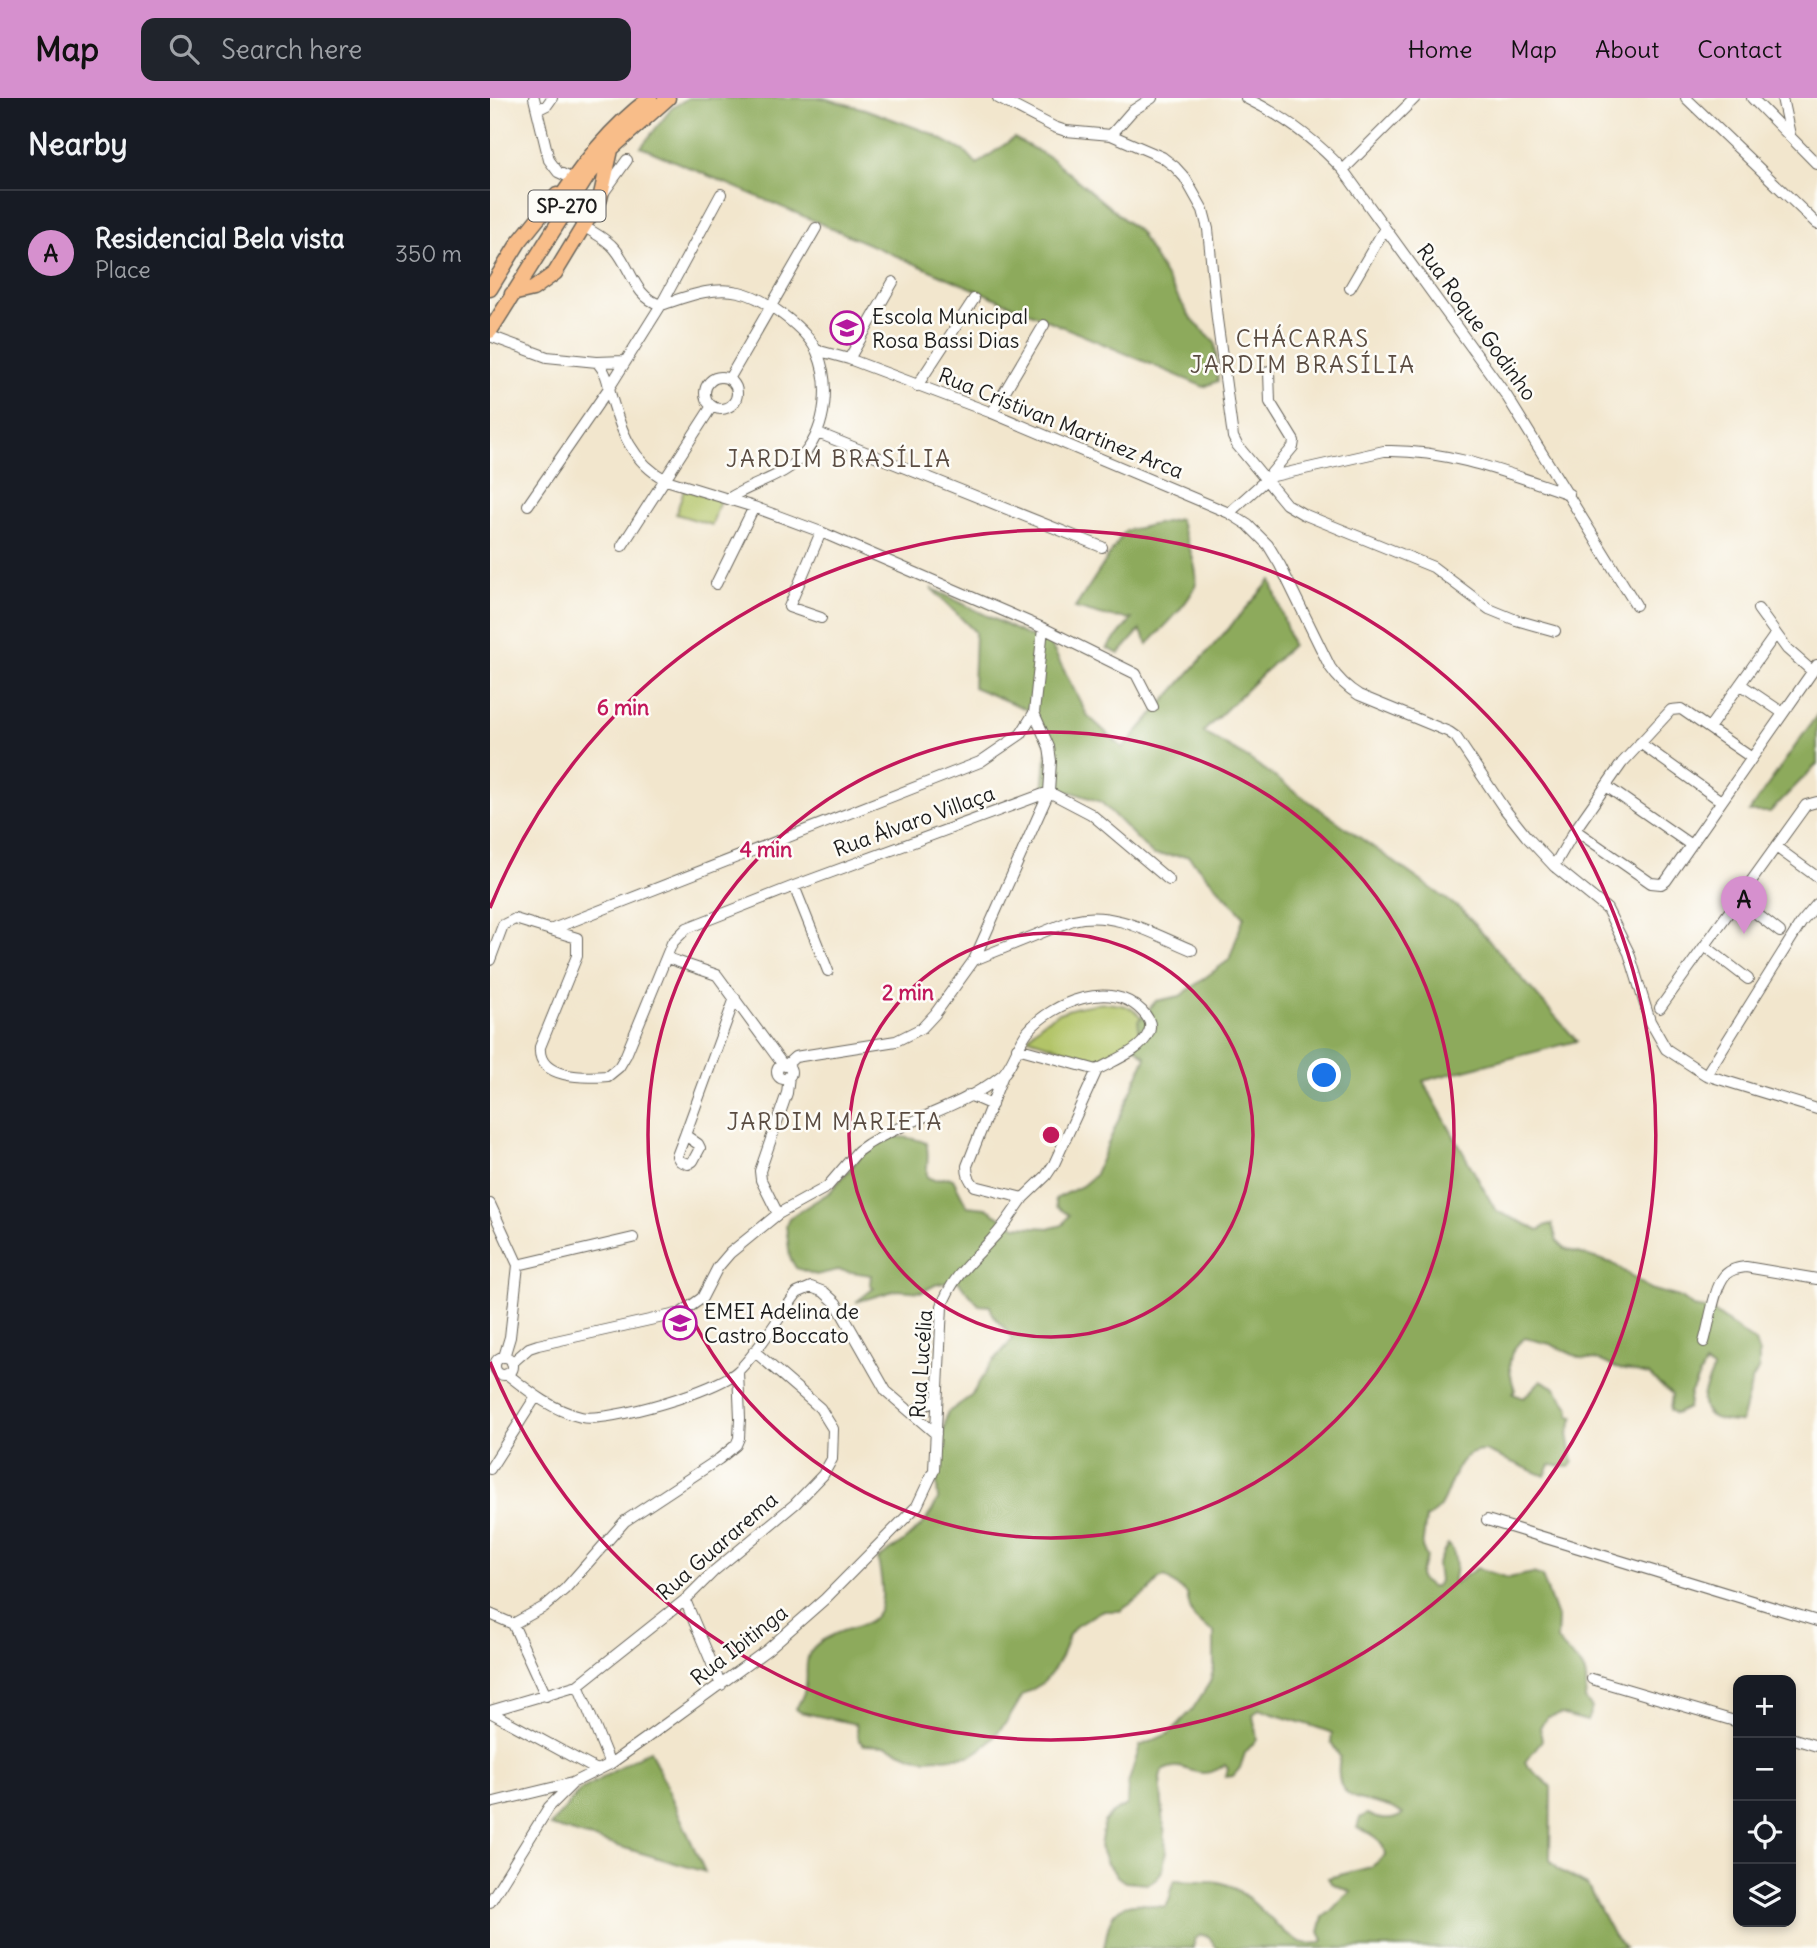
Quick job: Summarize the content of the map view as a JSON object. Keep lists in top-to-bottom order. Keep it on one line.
{"streets":{"highway":["SP-270"],"street":["Rua Roque Godinho","Rua Cristivan Martinez Arca","Rua Álvaro Villaça","Rua Lucélia","Rua Guararema","Rua Ibitinga"]},"crossings":[["Rua Lucélia","Rua Ibitinga"]],"districts":["CHÁCARAS JARDIM BRASÍLIA","JARDIM BRASÍLIA","JARDIM MARIETA"],"places":{"school or university":["Escola Municipal Rosa Bassi Dias","EMEI Adelina de Castro Boccato"]},"page":{"header":"Map","search":"Search here","nav":["Home","Map","About","Contact"],"heading":"Nearby","list":[{"mark":"A","name":"Residencial Bela vista","note":"Place","value":"350 m"}],"pins":"A","map_buttons":["+","−"]},"rings":["6 min","4 min","2 min"]}
